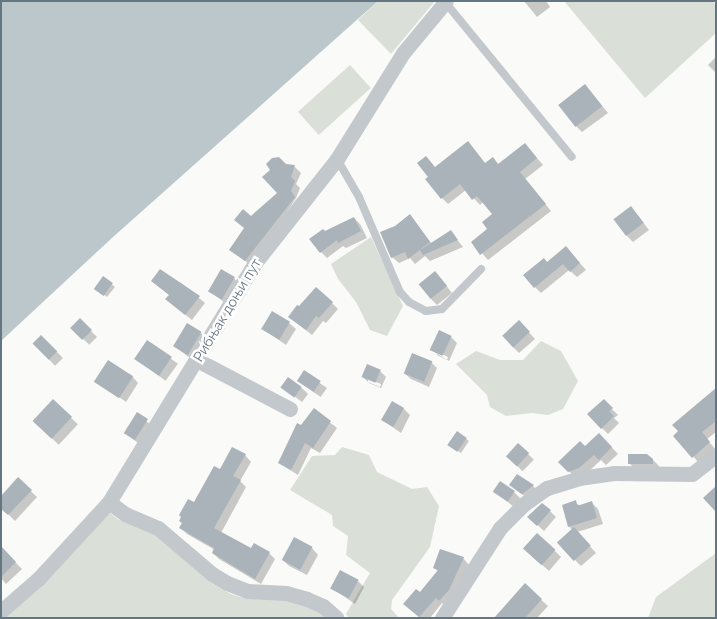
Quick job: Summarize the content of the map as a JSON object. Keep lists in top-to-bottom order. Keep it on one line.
{"streets":{"street":["Рибњак доњи пут"]}}
